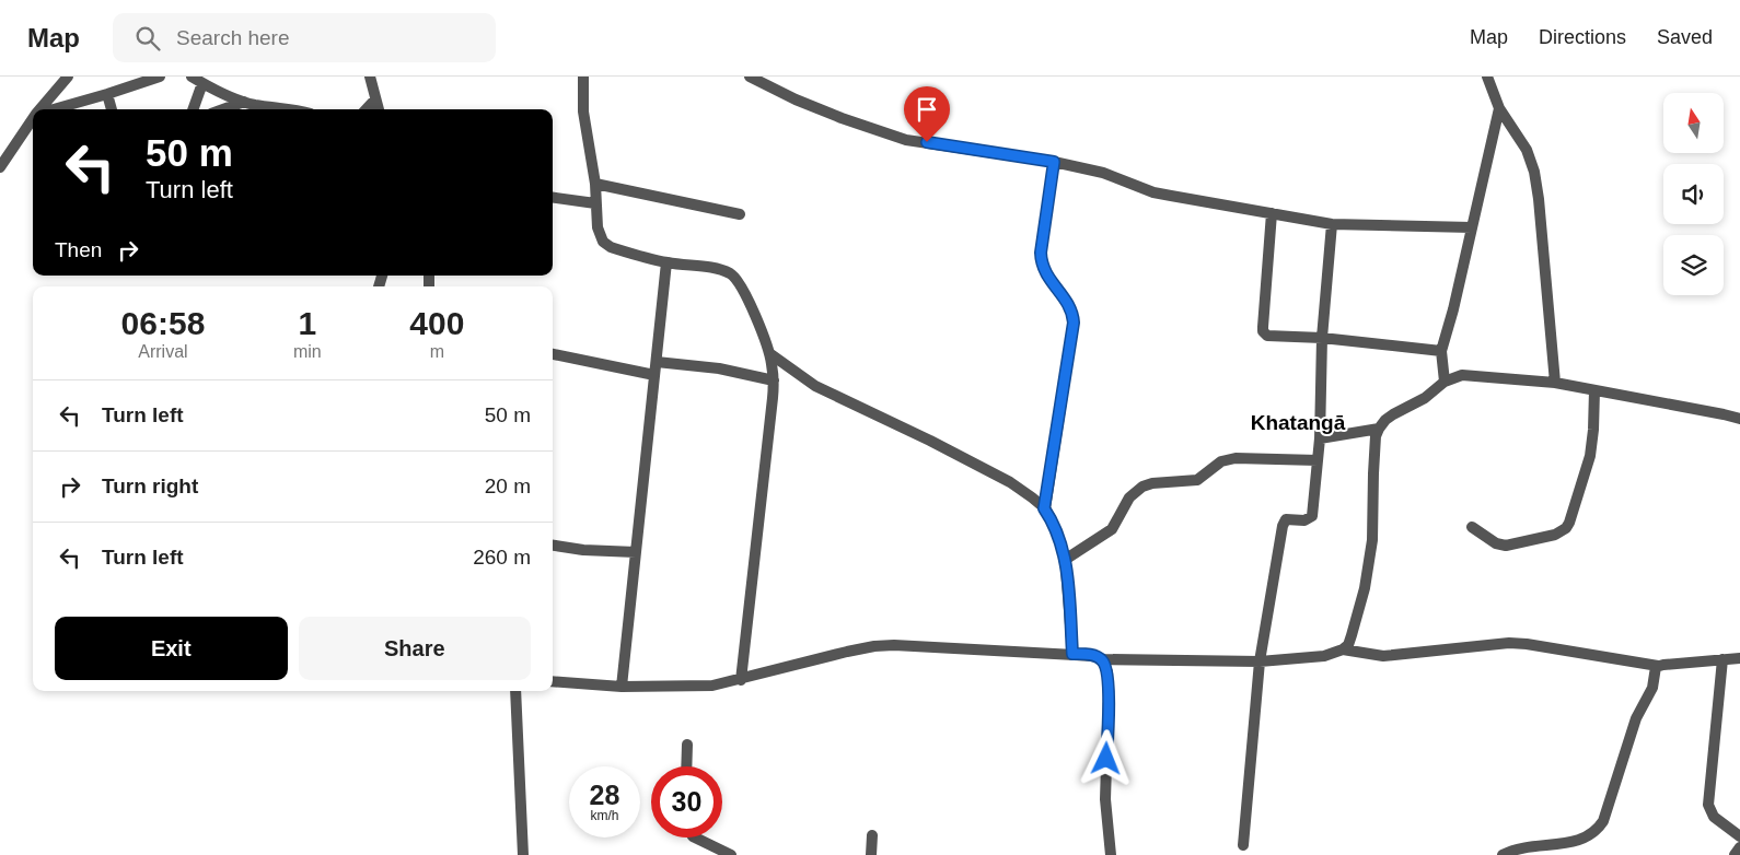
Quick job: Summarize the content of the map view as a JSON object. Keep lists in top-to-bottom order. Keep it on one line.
{"districts":["Khatangā"],"north":"top","page":{"header":"Map","search":"Search here","nav":["Map","Directions","Saved"],"turn":["50 m","Turn left"],"then":"Then","eta":["06:58","Arrival","1","min","400","m"],"list":[{"name":"Turn left","value":"50 m"},{"name":"Turn right","value":"20 m"},{"name":"Turn left","value":"260 m"}],"buttons":["Exit","Share"],"speed":"28 km/h","limit":"30"}}
